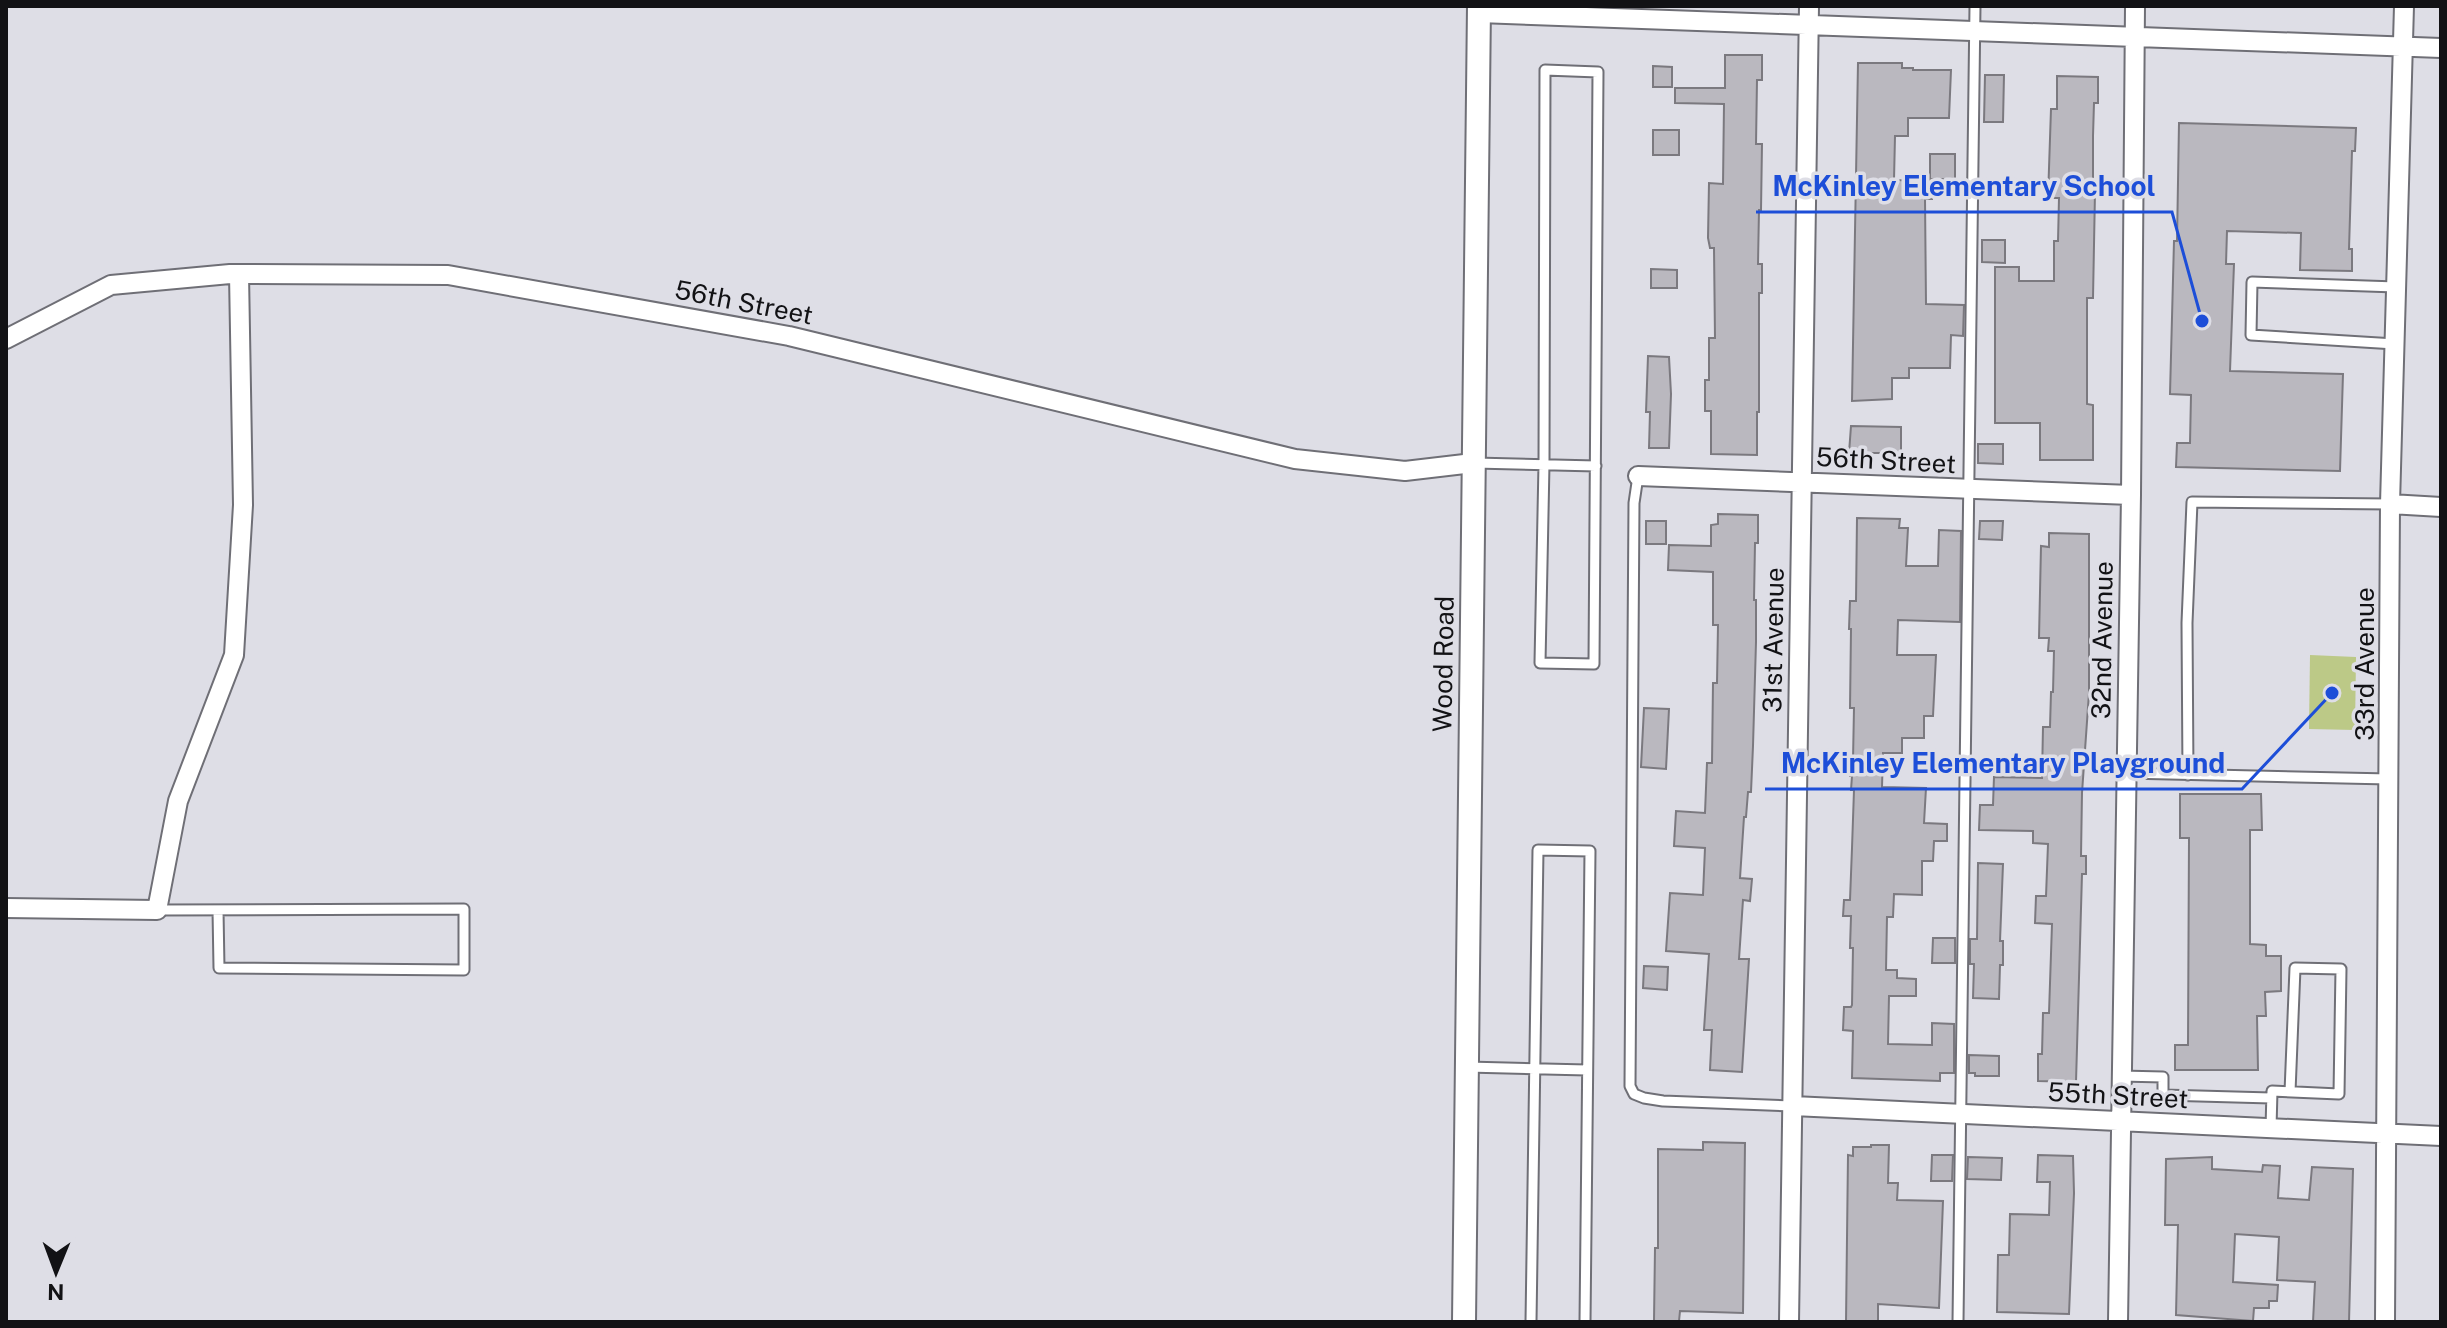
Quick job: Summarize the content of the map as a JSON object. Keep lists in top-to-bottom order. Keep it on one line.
{"streets":{"street":["56th Street","31st Avenue","32nd Avenue","Wood Road","33rd Avenue","55th Street"]},"crossings":[["56th Street","31st Avenue"],["56th Street","32nd Avenue"],["56th Street","Wood Road"],["31st Avenue","55th Street"],["32nd Avenue","55th Street"],["33rd Avenue","55th Street"]],"places":["McKinley Elementary School","McKinley Elementary Playground"],"north":"bottom"}
